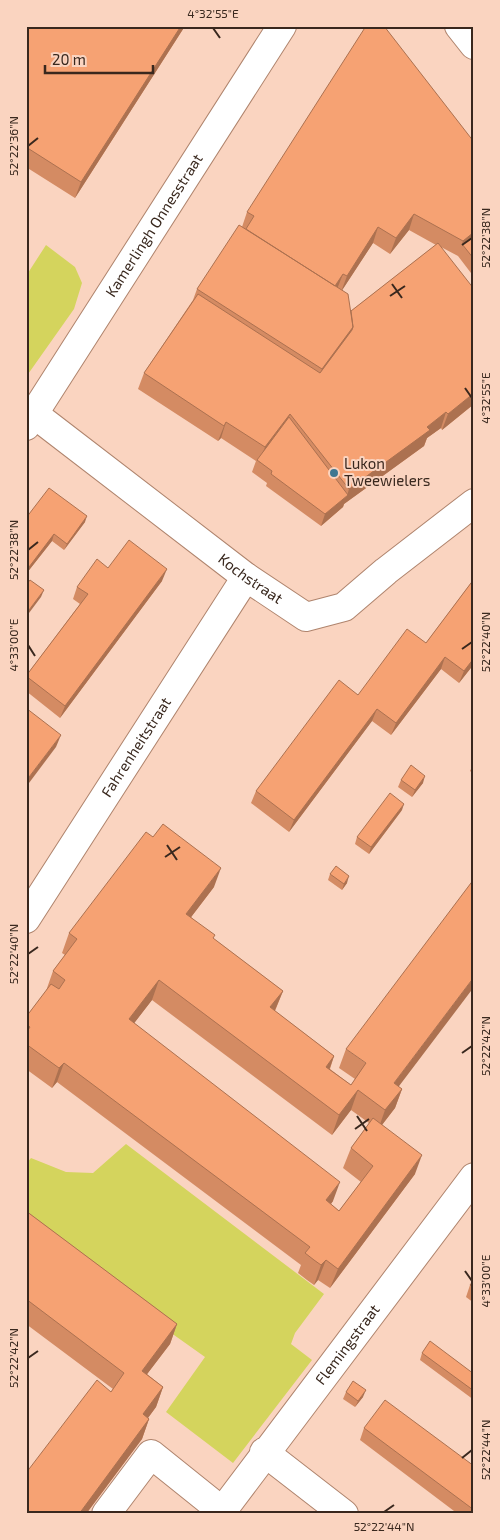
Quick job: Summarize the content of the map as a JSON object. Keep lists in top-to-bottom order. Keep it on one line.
{"streets":{"street":["Kamerlingh Onnesstraat","Kochstraat","Fahrenheitstraat","Flemingstraat"]},"crossings":[["Kamerlingh Onnesstraat","Kochstraat"],["Kochstraat","Fahrenheitstraat"]],"places":["Lukon Tweewielers"],"scale_bar":"20 m","coordinates":["4°32'55\"E","52°22'36\"N","52°22'38\"N","52°22'40\"N","4°33'00\"E","52°22'42\"N","52°22'44\"N"]}
